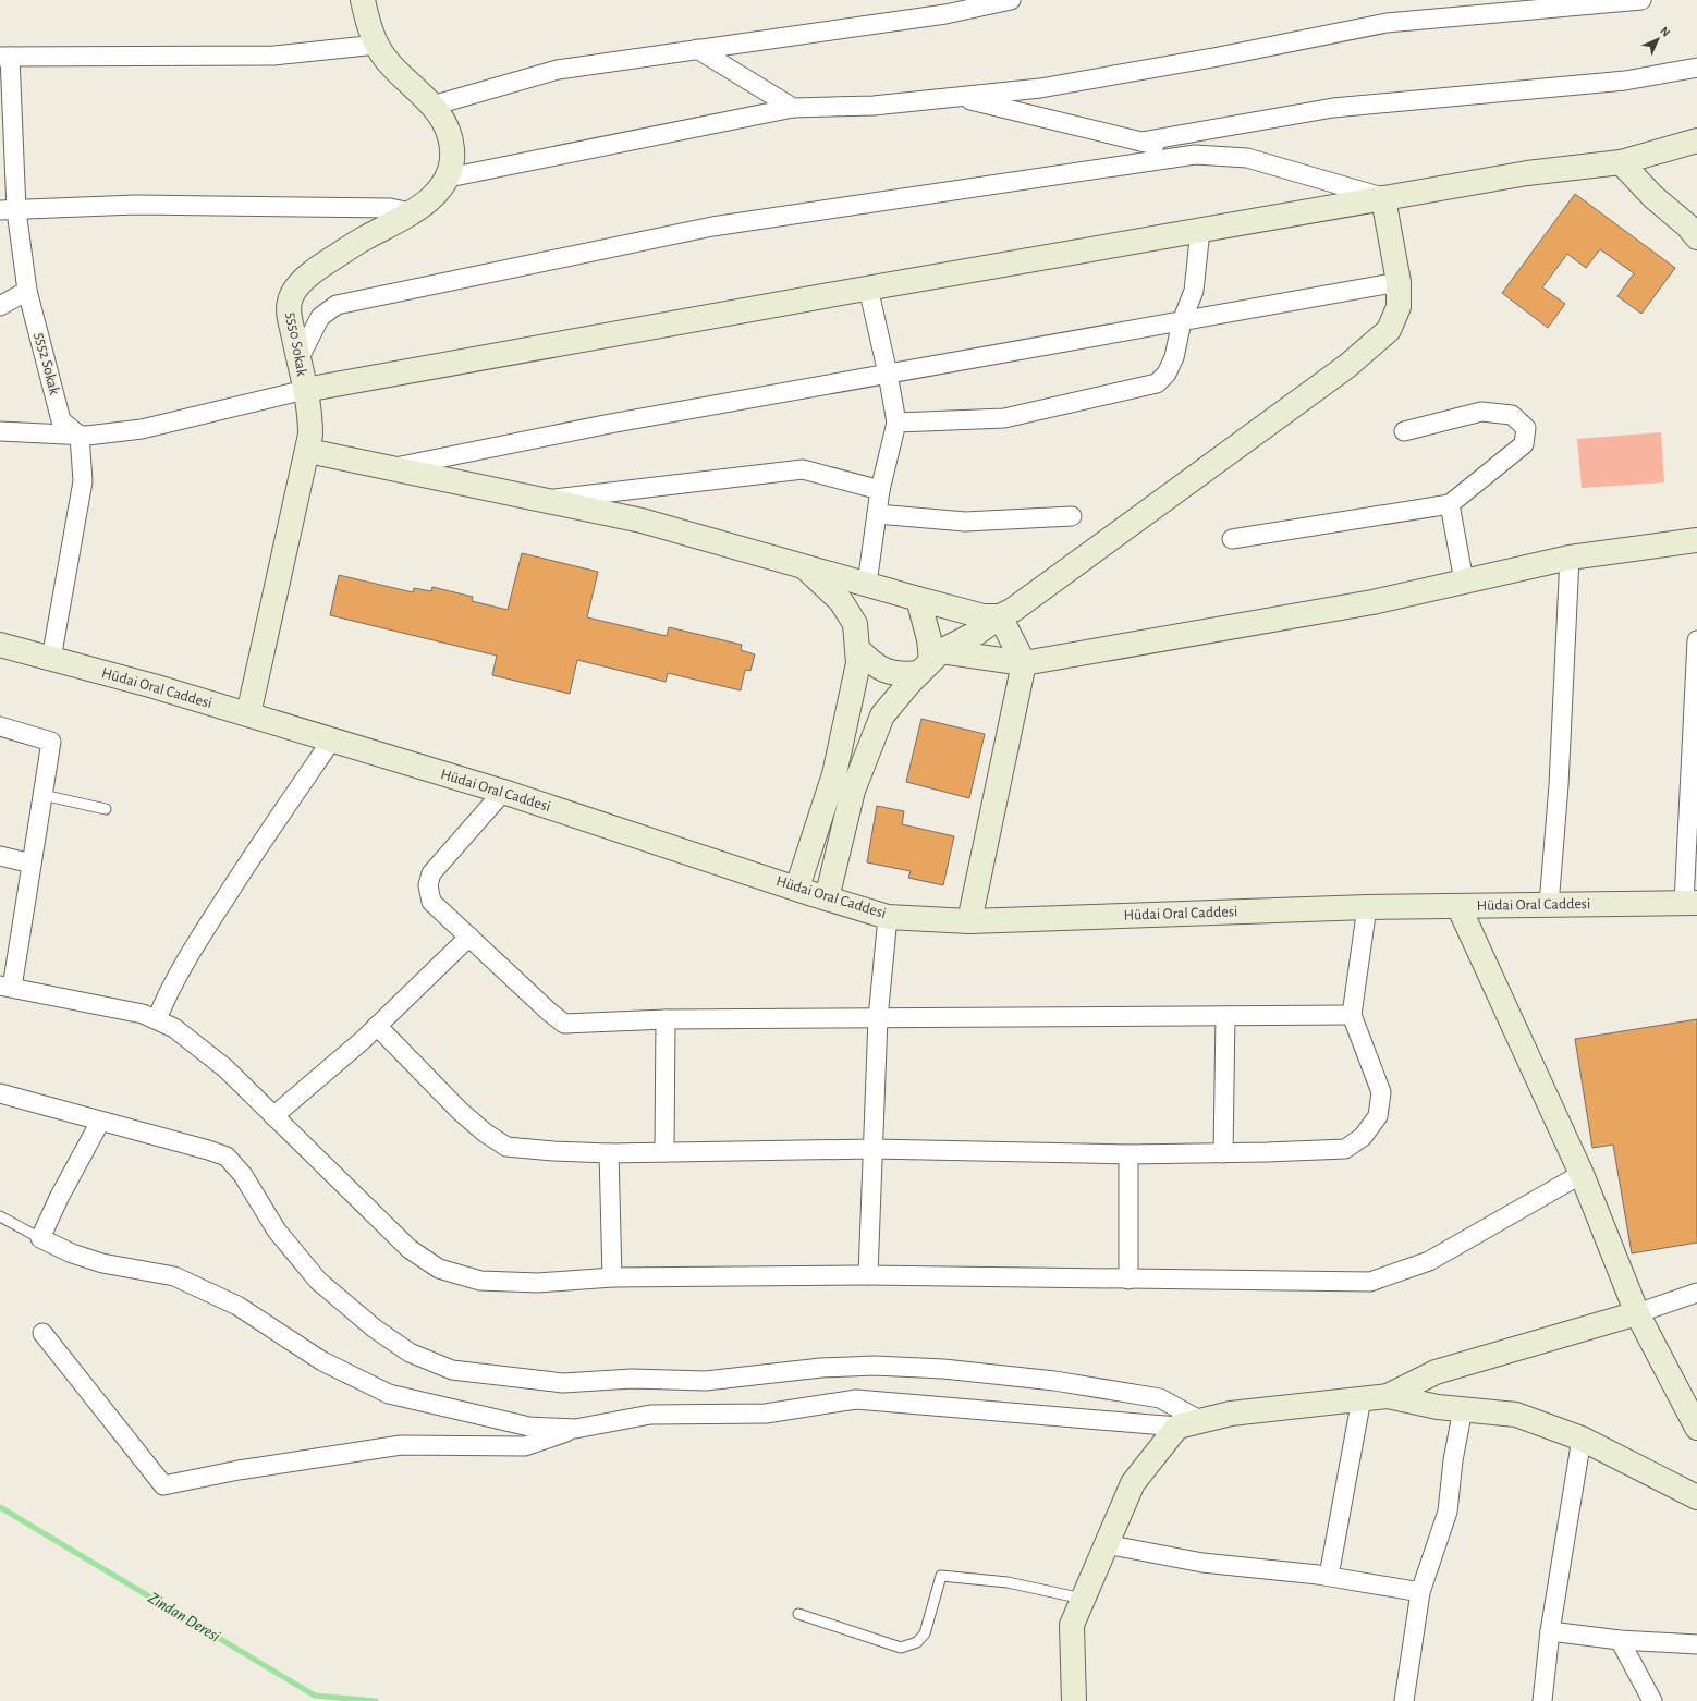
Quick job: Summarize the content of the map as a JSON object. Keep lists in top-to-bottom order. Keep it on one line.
{"streets":{"street":["5550 Sokak","5552 Sokak","Hüdai Oral Caddesi"]},"crossings":[["5550 Sokak","Hüdai Oral Caddesi"]],"water":["Zindan Deresi"],"north":"top right"}
